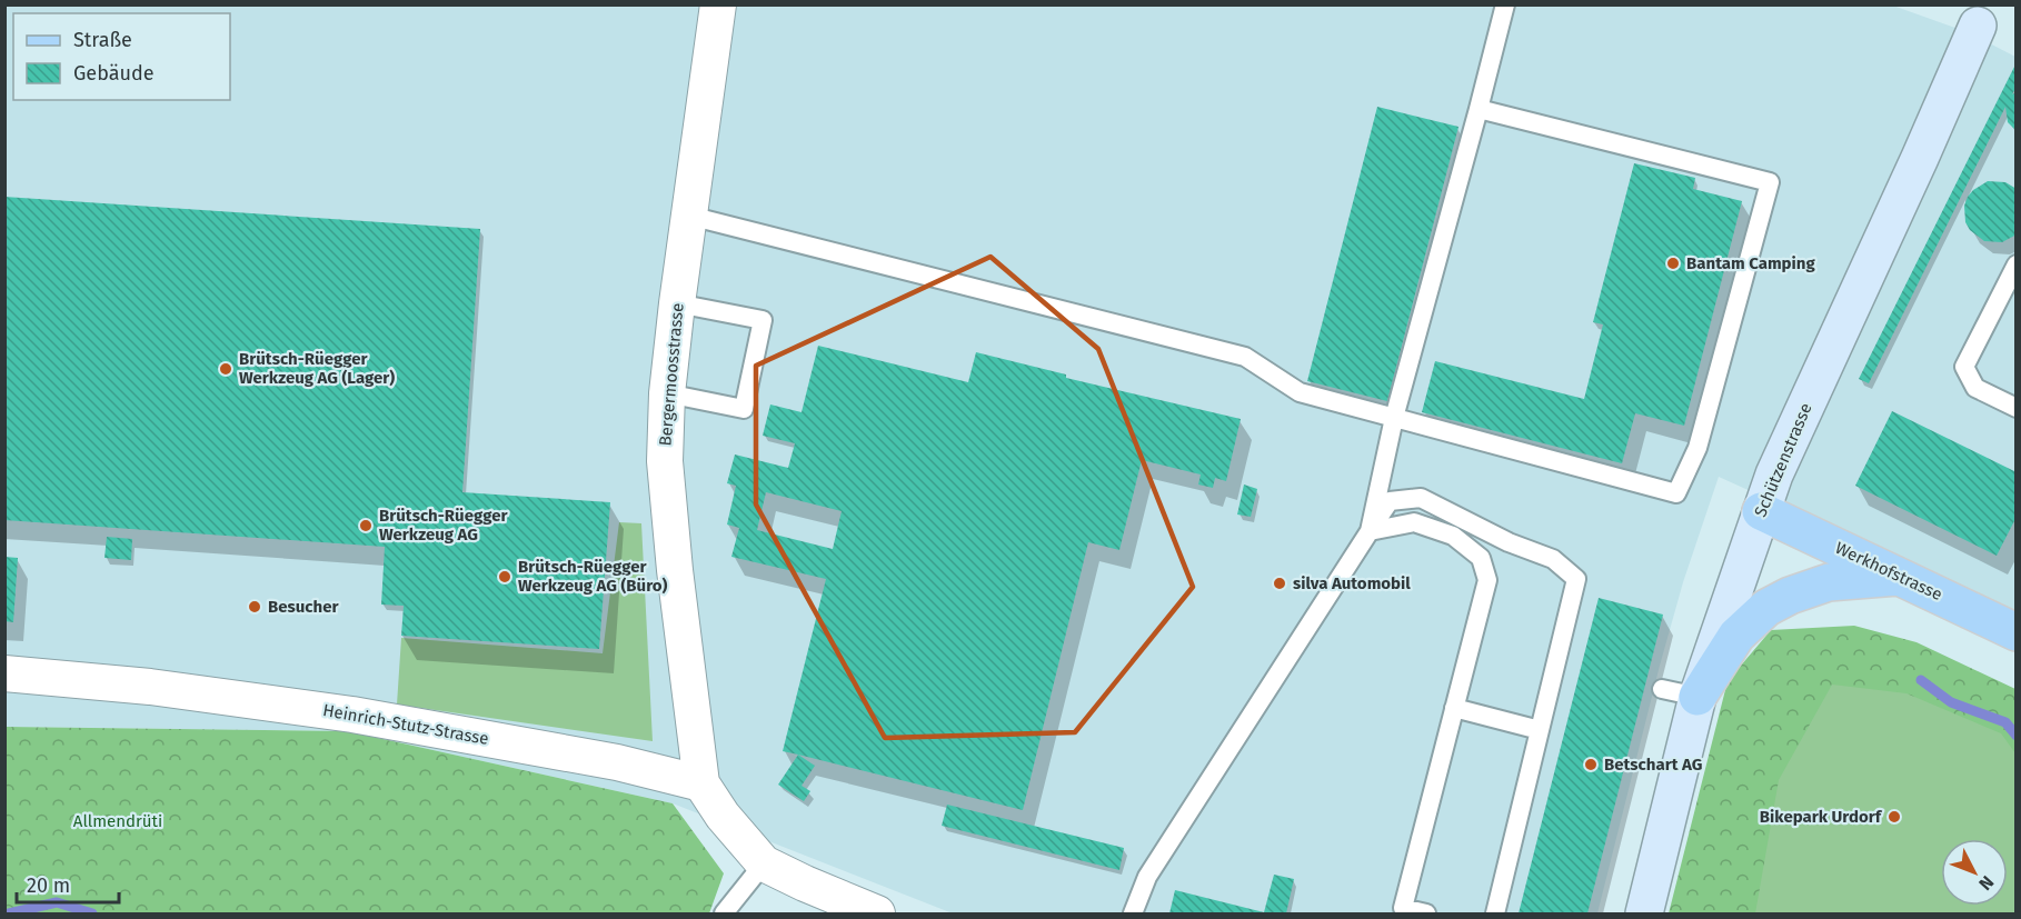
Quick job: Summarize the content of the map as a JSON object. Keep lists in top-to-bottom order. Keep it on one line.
{"streets":{"main road":["Schützenstrasse","Werkhofstrasse"],"street":["Bergermoosstrasse","Heinrich-Stutz-Strasse"]},"crossings":[["Bergermoosstrasse","Heinrich-Stutz-Strasse"],["Schützenstrasse","Werkhofstrasse"]],"parks":["Allmendrüti"],"places":["Bantam Camping","Brütsch-Rüegger Werkzeug AG (Lager)","Brütsch-Rüegger Werkzeug AG","Brütsch-Rüegger Werkzeug AG (Büro)","silva Automobil","Besucher","Betschart AG","Bikepark Urdorf"],"legend":["Straße","Gebäude"],"scale_bar":"20 m","north":"bottom right"}
